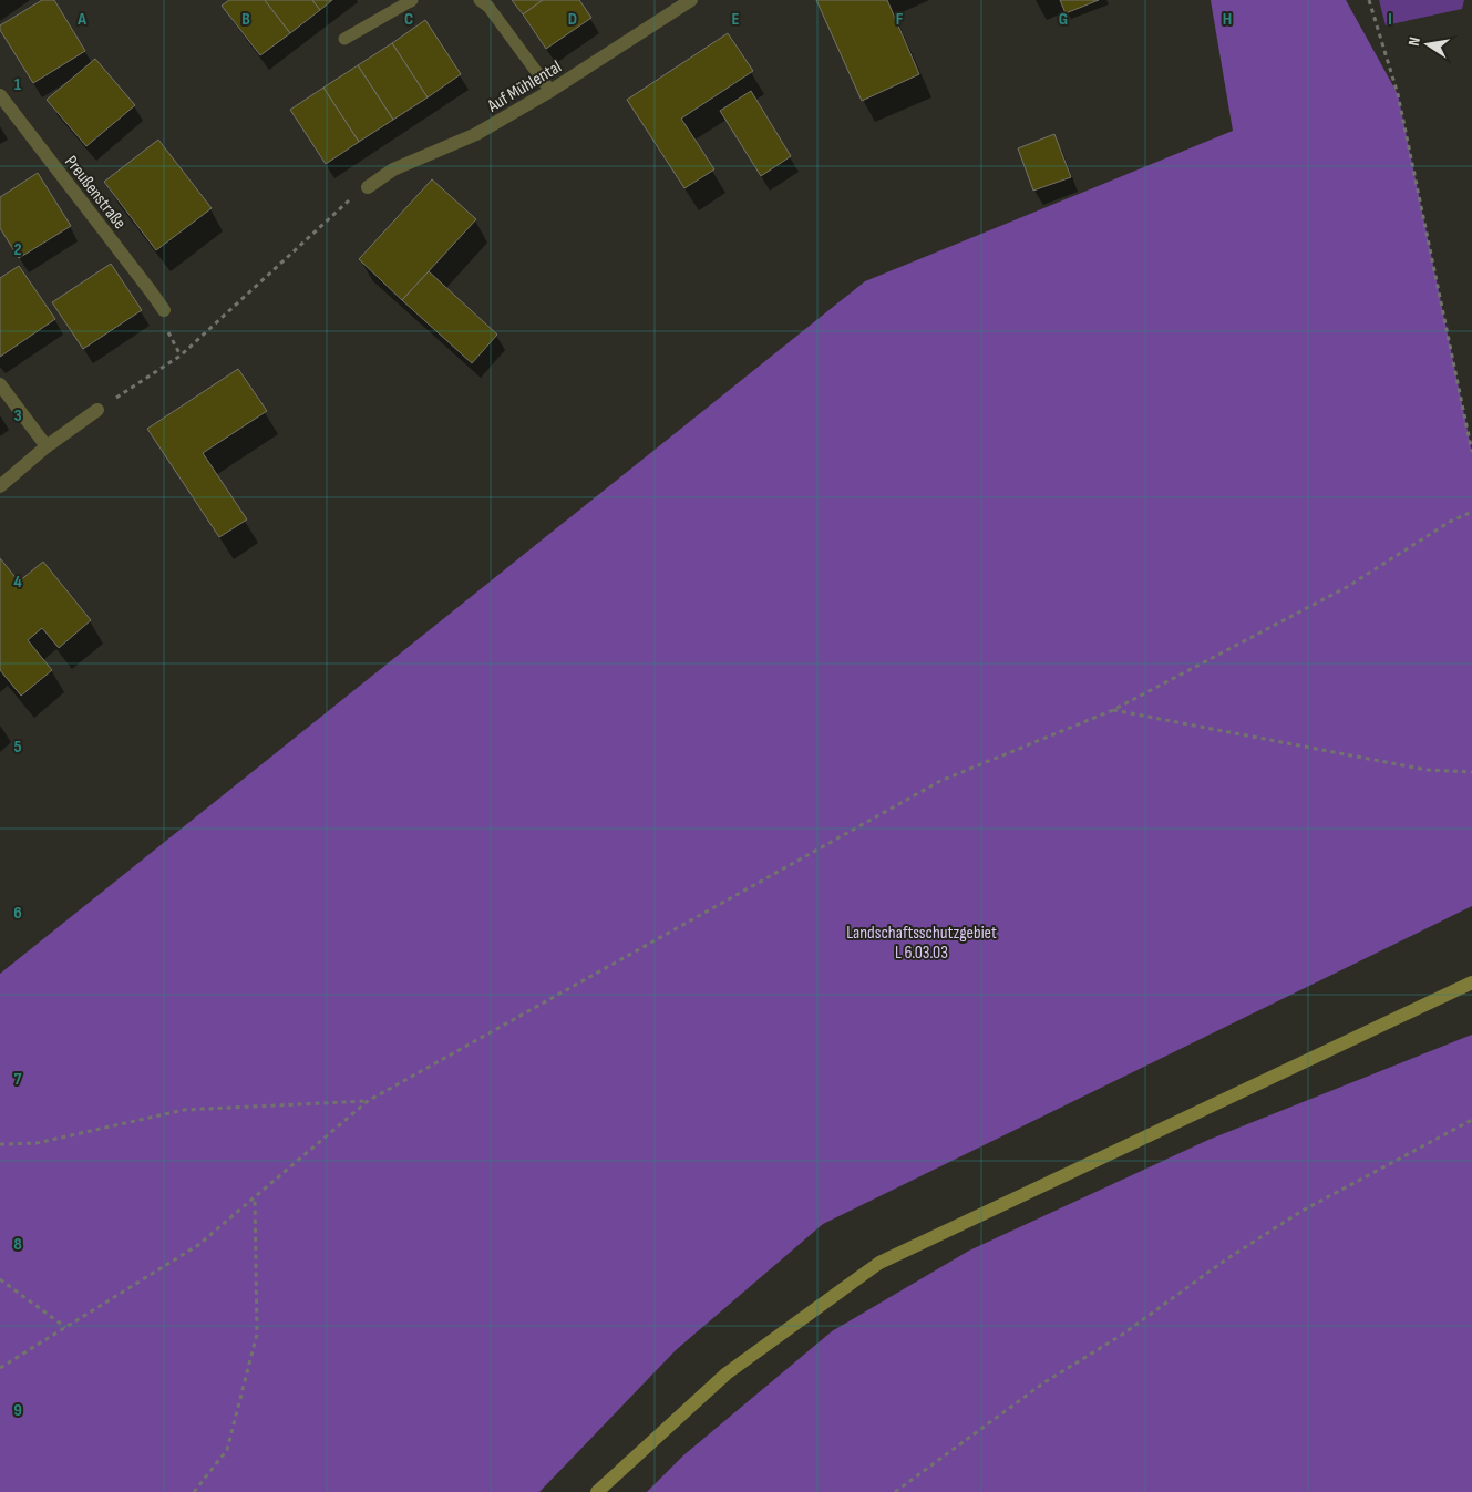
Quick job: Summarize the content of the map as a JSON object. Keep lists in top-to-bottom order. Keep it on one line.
{"streets":{"street":["Auf Mühlental","Preußenstraße"]},"parks":["Landschaftsschutzgebiet L 6.03.03"],"north":"left","grid":{"columns":["A","B","C","D","E","F","G","H","I"],"rows":["1","2","3","4","5","6","7","8","9"]}}
